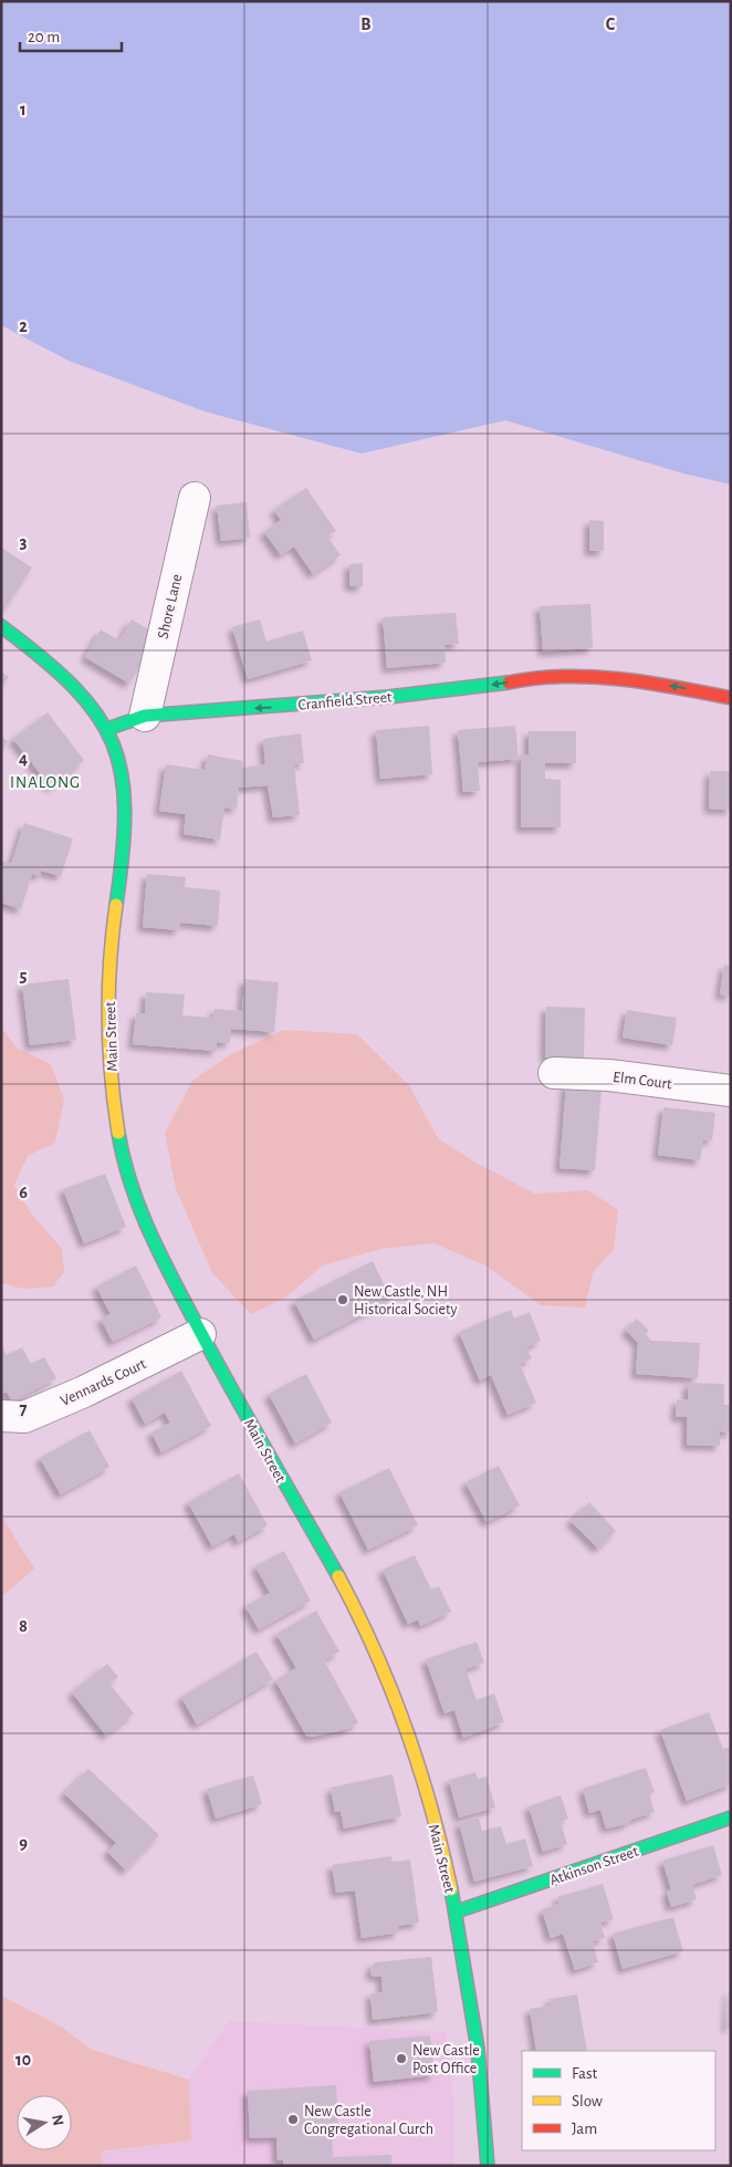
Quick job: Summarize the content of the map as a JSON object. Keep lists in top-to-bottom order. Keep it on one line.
{"streets":{"main road":["Cranfield Street","Main Street","Atkinson Street"],"street":["Shore Lane","Elm Court","Vennards Court"]},"crossings":[["Shore Lane","Cranfield Street"],["Cranfield Street","Main Street"],["Main Street","Vennards Court"],["Main Street","Atkinson Street"]],"one_way":["Cranfield Street"],"districts":["INALONG"],"places":["New Castle, NH Historical Society","New Castle Post Office","New Castle Congregational Curch"],"legend":["Fast","Slow","Jam"],"scale_bar":"20 m","north":"right","grid":{"columns":["B","C"],"rows":["1","2","3","4","5","6","7","8","9","10"]}}
